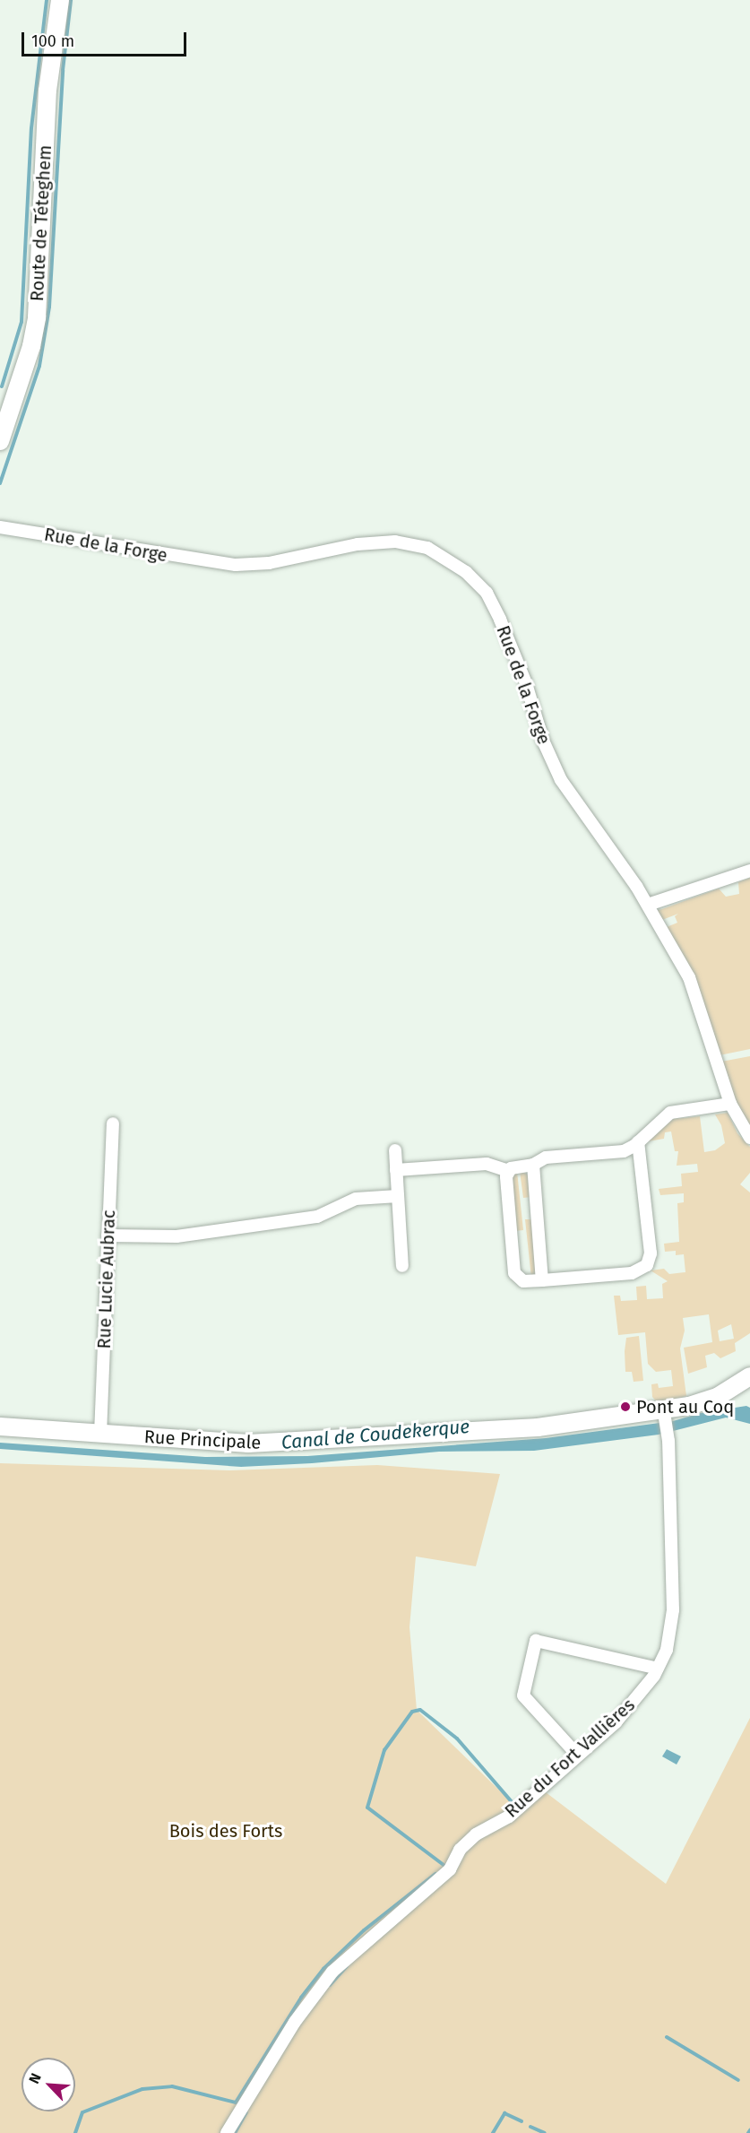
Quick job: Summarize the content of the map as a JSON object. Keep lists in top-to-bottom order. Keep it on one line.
{"streets":{"street":["Route de Téteghem","Rue de la Forge","Rue Lucie Aubrac","Rue Principale","Rue du Fort Vallières"]},"crossings":[["Rue Lucie Aubrac","Rue Principale"],["Rue Principale","Rue du Fort Vallières"]],"water":["Canal de Coudekerque"],"parks":["Bois des Forts"],"places":["Pont au Coq"],"scale_bar":"100 m","north":"top left"}
